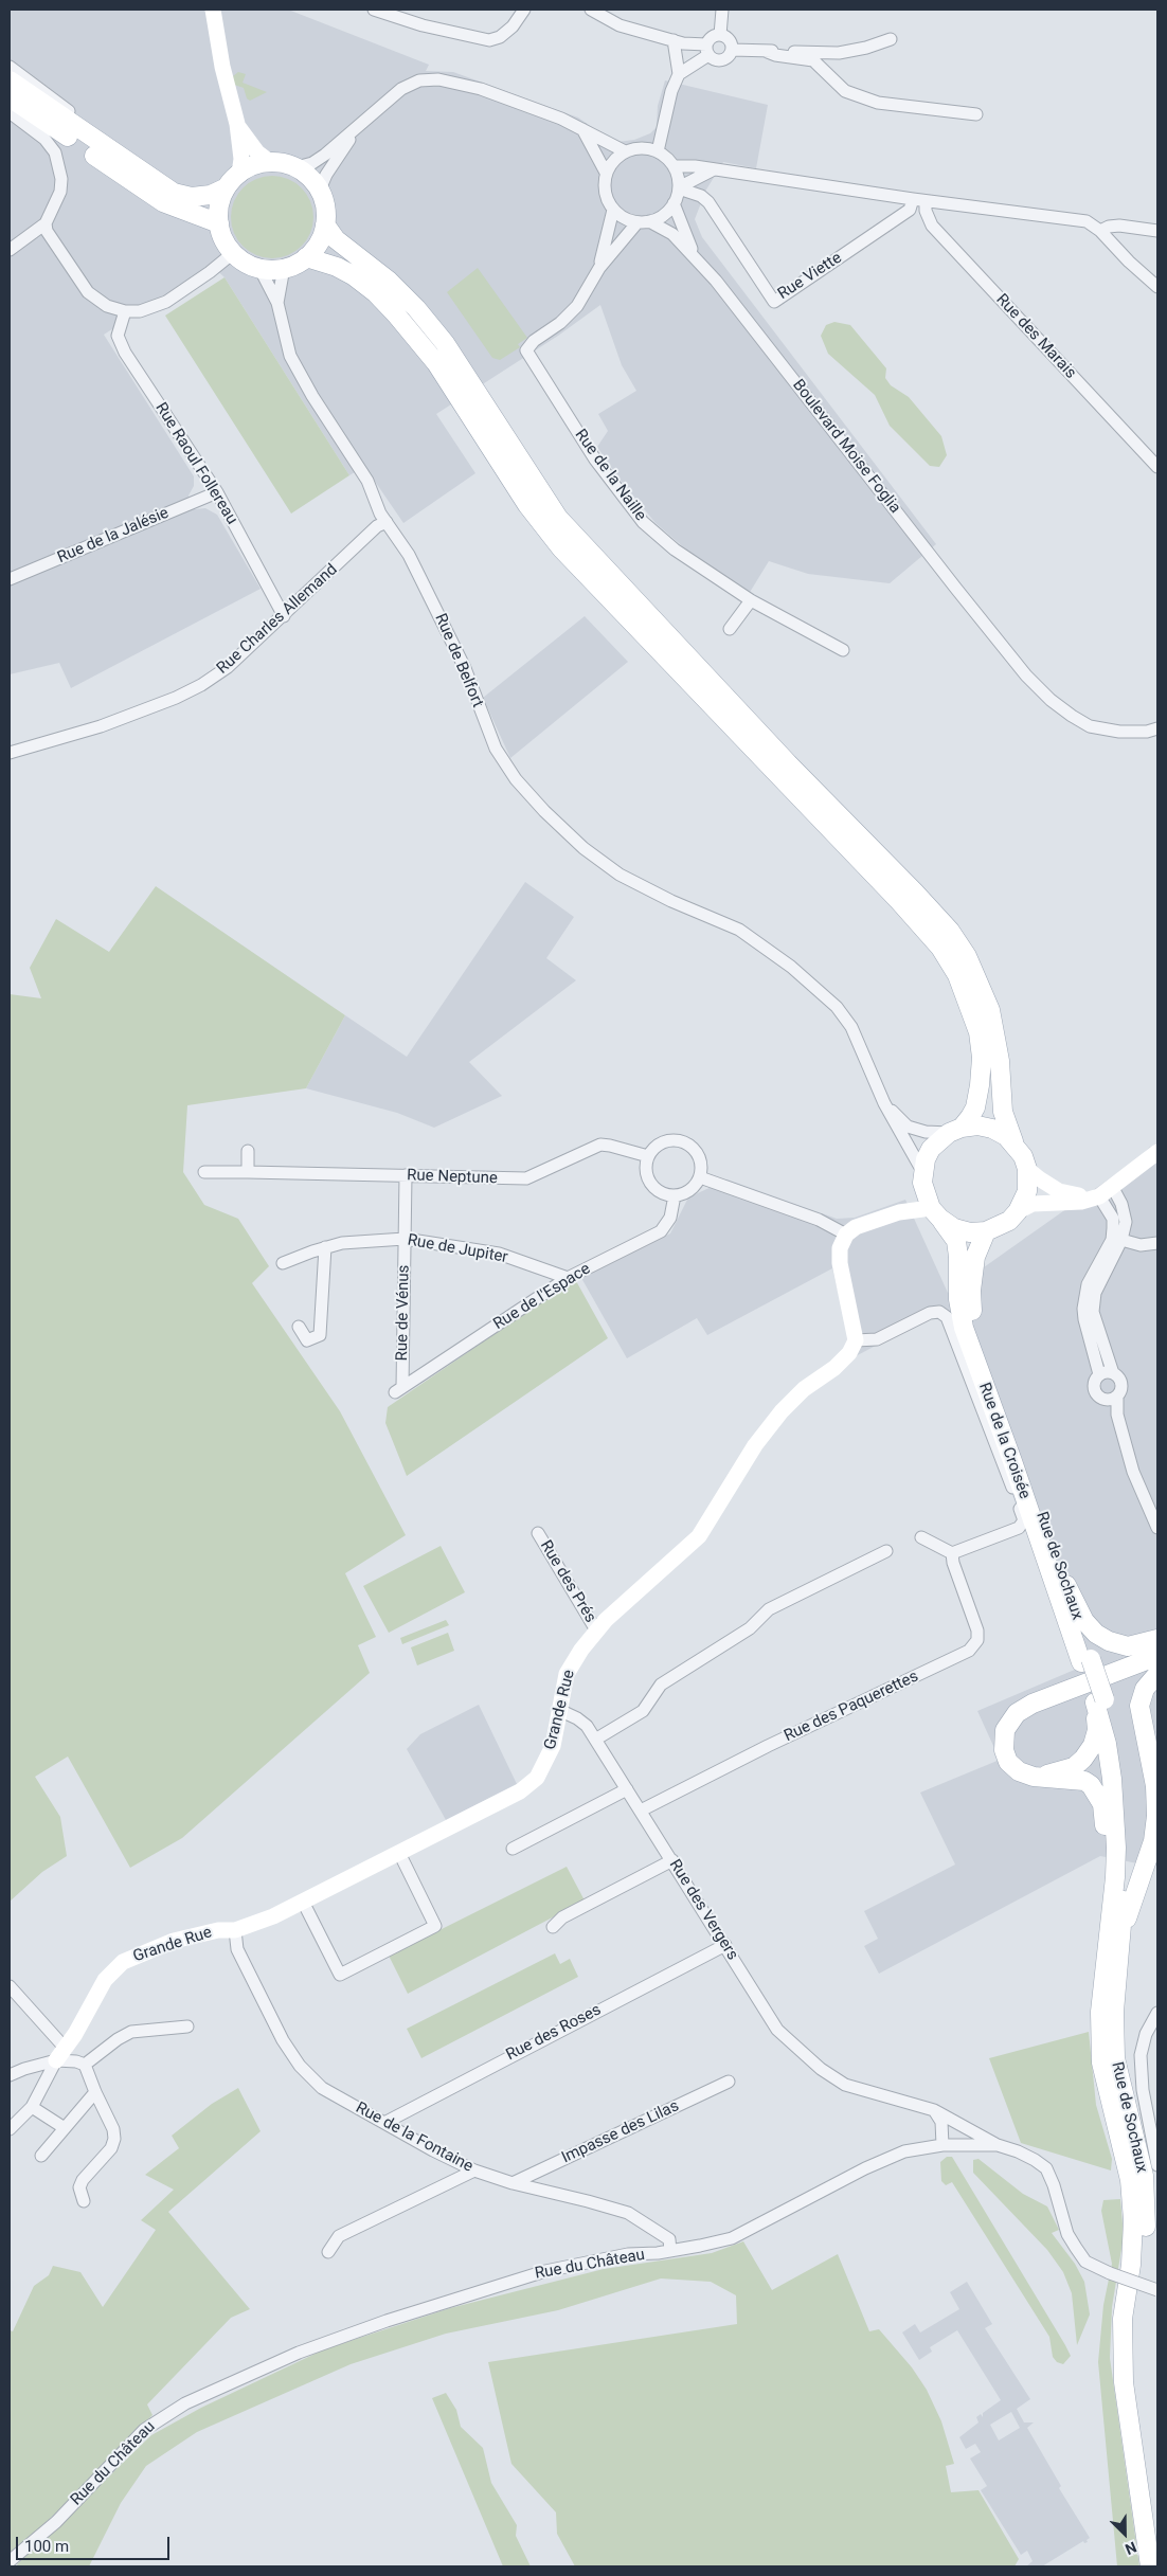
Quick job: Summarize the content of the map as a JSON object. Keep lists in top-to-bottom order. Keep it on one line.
{"streets":{"main road":["Rue de la Croisée","Rue de Sochaux"],"street":["Rue Viette","Rue des Marais","Boulevard Moise Foglia","Rue Raoul Follereau","Rue de la Naille","Rue de la Jalésie","Rue Charles Allemand","Rue de Belfort","Rue Neptune","Rue de Jupiter","Rue de l'Espace","Rue de Vénus","Rue des Prés","Rue des Paquerettes","Grande Rue","Rue des Vergers","Rue des Roses","Impasse des Lilas","Rue de la Fontaine","Rue du Château"]},"crossings":[["Rue Viette","Boulevard Moise Foglia"],["Rue Raoul Follereau","Rue de la Jalésie"],["Rue Raoul Follereau","Rue Charles Allemand"],["Rue Charles Allemand","Rue de Belfort"],["Rue Neptune","Rue de l'Espace"],["Rue Neptune","Rue de Vénus"],["Rue de Jupiter","Rue de l'Espace"],["Rue de Jupiter","Rue de Vénus"],["Rue de l'Espace","Rue de Vénus"],["Rue de la Croisée","Rue de Sochaux"],["Rue des Prés","Grande Rue"],["Rue des Paquerettes","Rue des Vergers"],["Grande Rue","Rue des Vergers"],["Grande Rue","Rue de la Fontaine"],["Rue des Vergers","Rue des Roses"],["Rue des Vergers","Rue du Château"],["Rue des Roses","Rue de la Fontaine"],["Impasse des Lilas","Rue de la Fontaine"],["Rue de la Fontaine","Rue du Château"]],"scale_bar":"100 m","north":"bottom right"}
